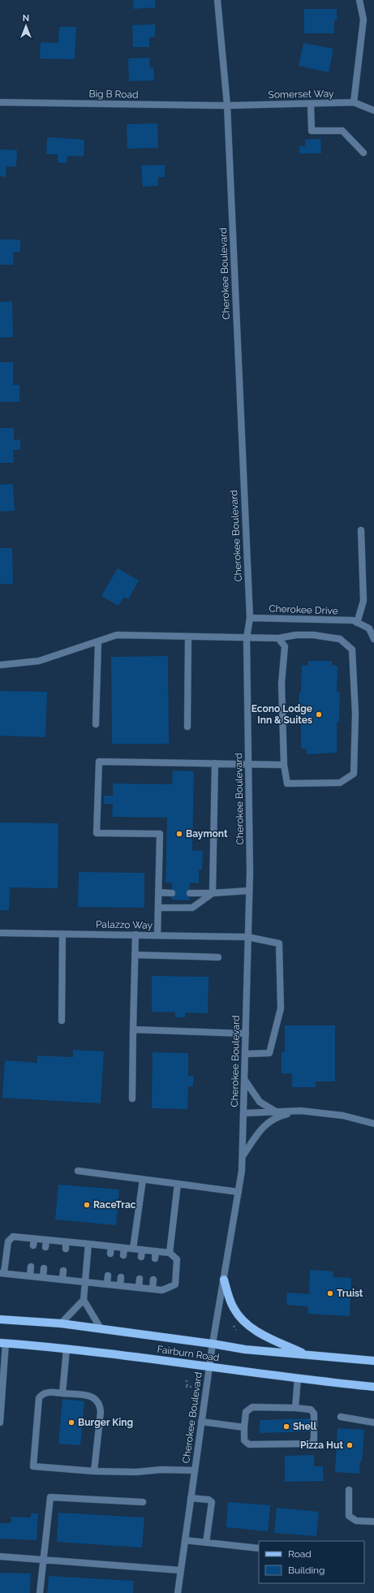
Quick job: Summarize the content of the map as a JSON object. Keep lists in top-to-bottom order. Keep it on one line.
{"streets":{"main road":["Fairburn Road"],"street":["Big B Road","Somerset Way","Cherokee Boulevard","Cherokee Drive","Palazzo Way"]},"crossings":[["Big B Road","Somerset Way"],["Big B Road","Cherokee Boulevard"],["Somerset Way","Cherokee Boulevard"],["Cherokee Boulevard","Cherokee Drive"],["Cherokee Boulevard","Palazzo Way"],["Cherokee Boulevard","Fairburn Road"]],"places":["Econo Lodge Inn & Suites","Baymont","RaceTrac","Truist","Burger King","Shell","Pizza Hut"],"legend":["Road","Building"],"north":"top"}
